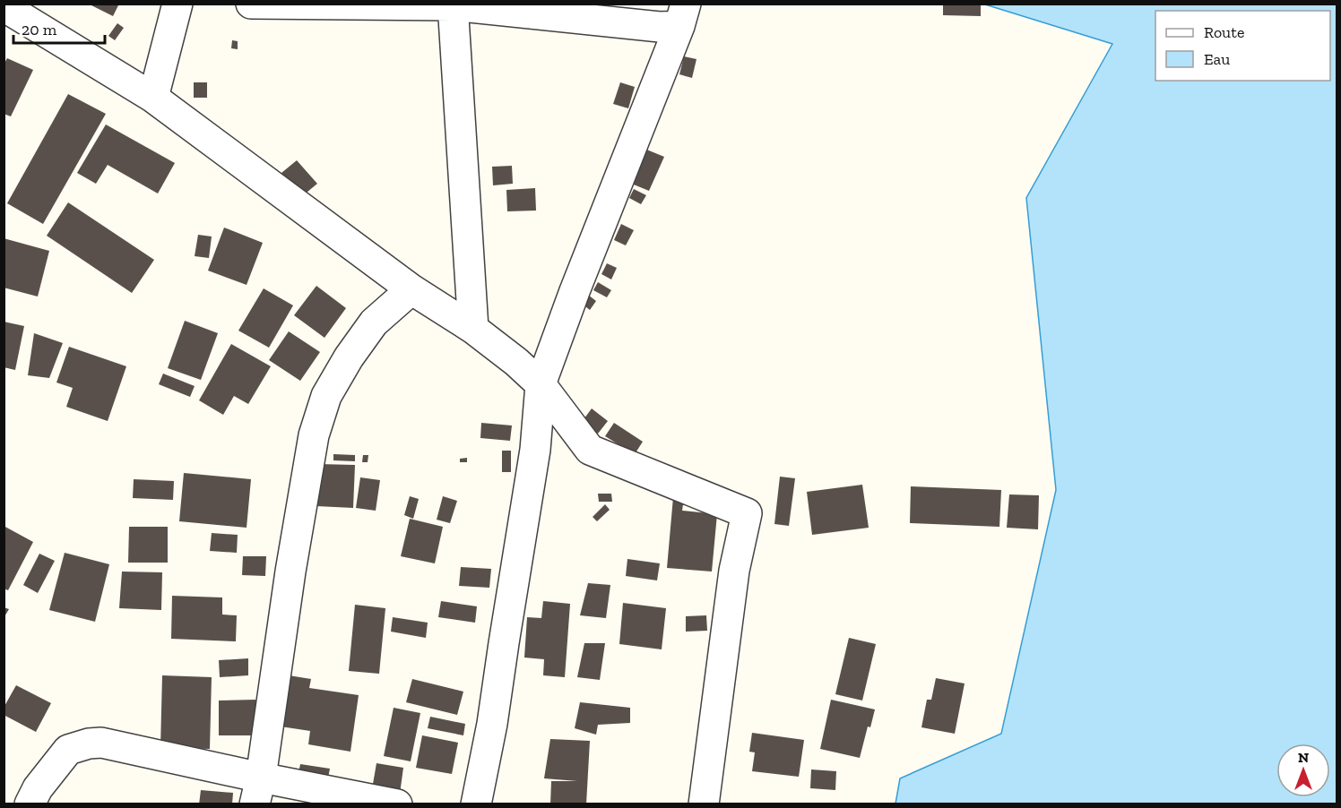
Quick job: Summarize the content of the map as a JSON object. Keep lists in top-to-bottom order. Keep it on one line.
{"legend":["Route","Eau"],"scale_bar":"20 m","north":"top"}
